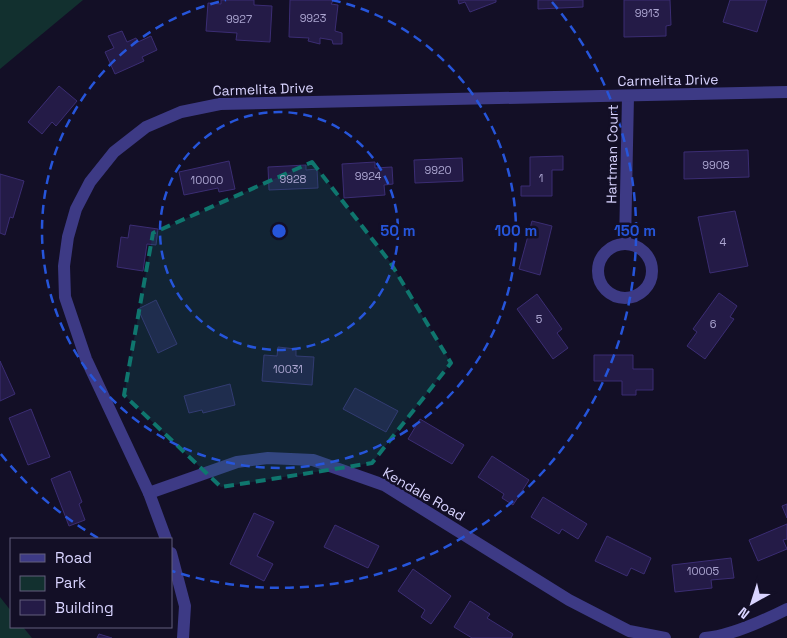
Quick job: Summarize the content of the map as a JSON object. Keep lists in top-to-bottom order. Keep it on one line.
{"streets":{"street":["Carmelita Drive","Hartman Court","Kendale Road"]},"crossings":[["Carmelita Drive","Hartman Court"],["Carmelita Drive","Kendale Road"]],"house_numbers":["9913","9923","9927","9908","9920","9924","1","9928","10000","4","5","6","10031","10005"],"legend":["Road","Park","Building"],"north":"bottom left","rings":["50 m","100 m","150 m"]}
